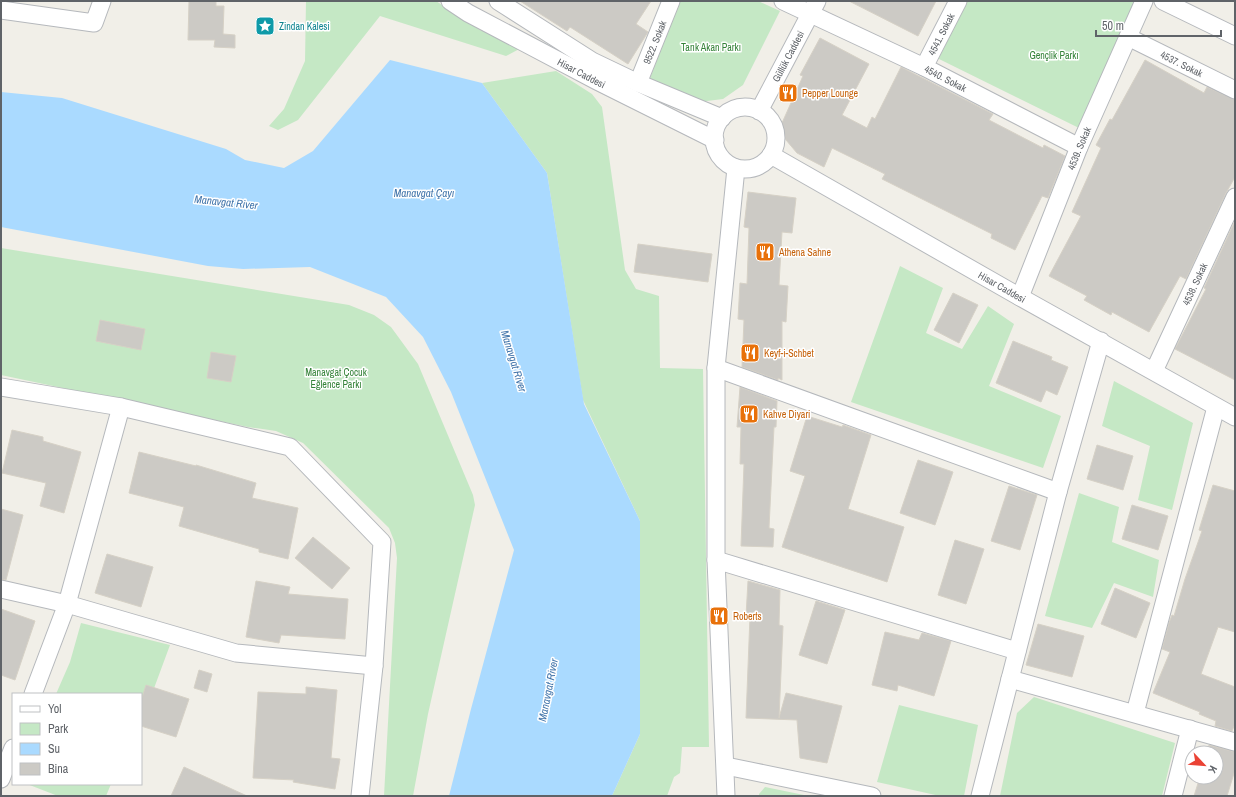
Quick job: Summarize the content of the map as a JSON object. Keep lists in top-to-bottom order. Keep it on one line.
{"streets":{"street":["4541. Sokak","9522. Sokak","Güllük Caddesi","4537. Sokak","Hisar Caddesi","4540. Sokak","4539. Sokak","4538. Sokak"]},"crossings":[["4541. Sokak","4540. Sokak"],["Güllük Caddesi","Hisar Caddesi"],["Güllük Caddesi","4540. Sokak"],["4537. Sokak","4539. Sokak"],["Hisar Caddesi","4539. Sokak"],["Hisar Caddesi","4538. Sokak"],["4540. Sokak","4539. Sokak"]],"water":["Manavgat Çayı","Manavgat River"],"parks":["Tarık Akan Parkı","Gençlik Parkı","Manavgat Çocuk Eğlence Parkı"],"places":{"place":["Zindan Kalesi"],"restaurant":["Pepper Lounge","Athena Sahne","Keyf-i-Schbet","Kahve Diyari","Roberts"]},"legend":["Yol","Park","Su","Bina"],"scale_bar":"50 m","north":"bottom right"}
